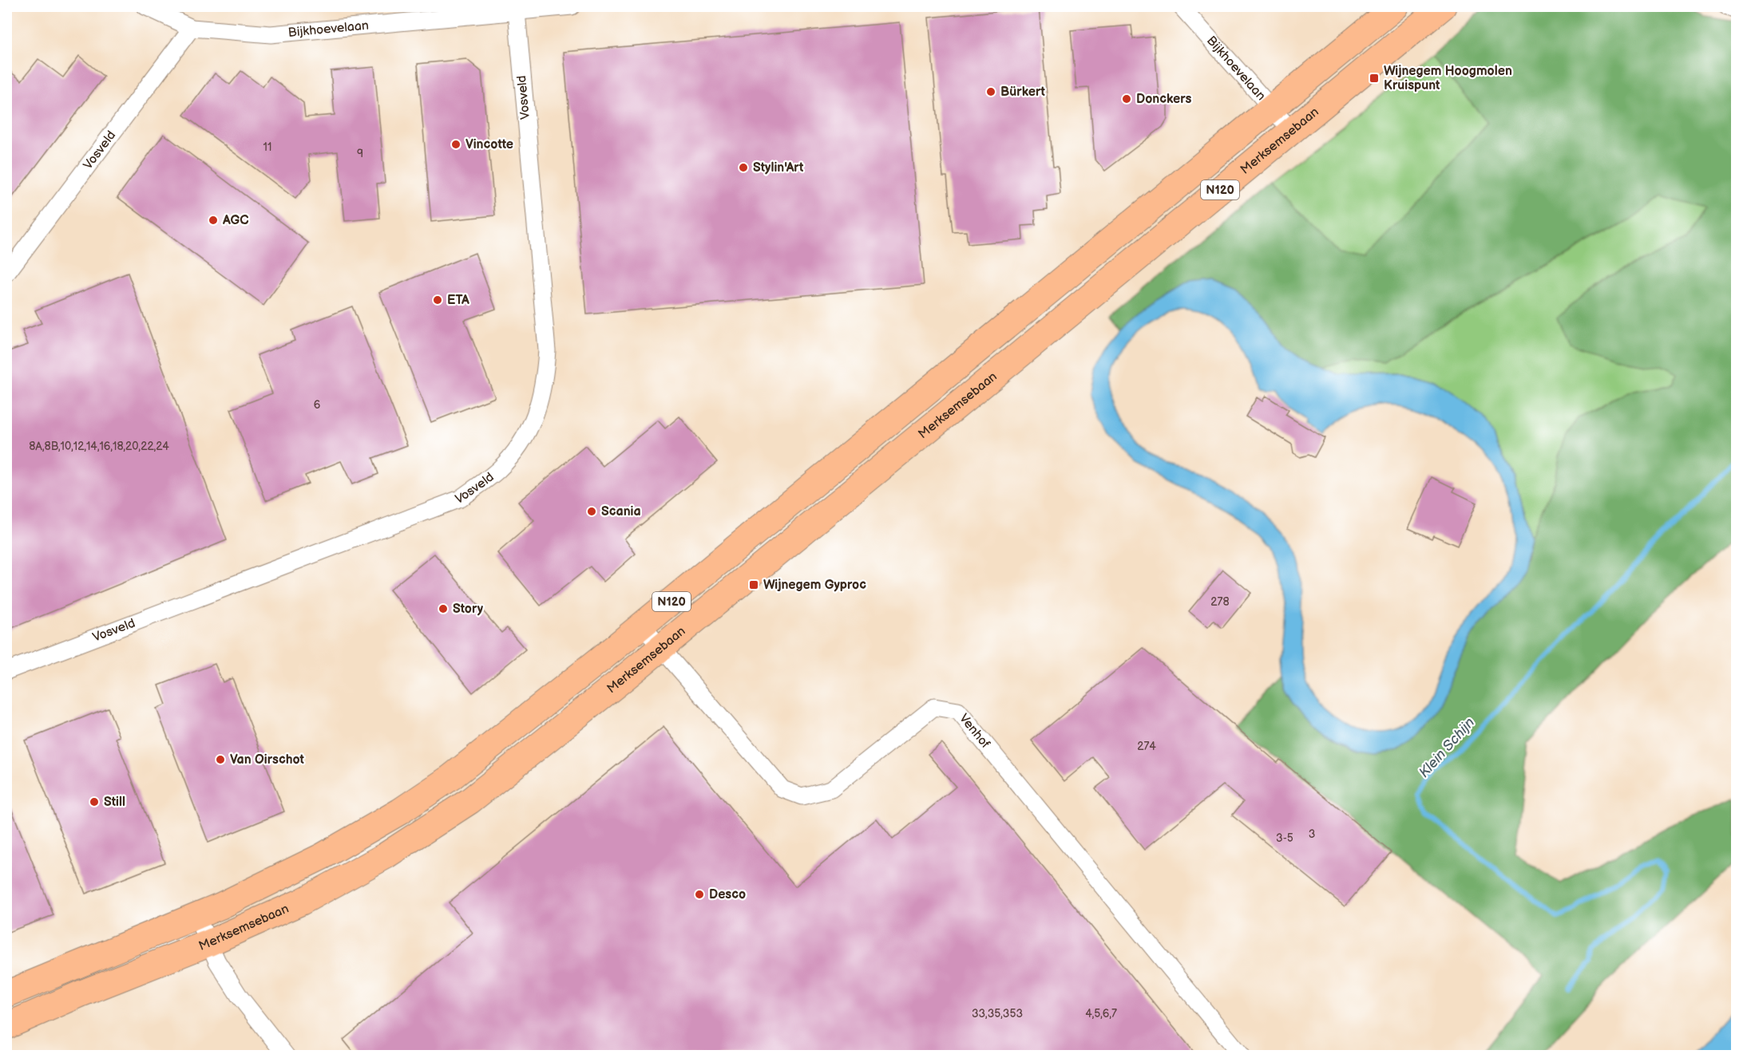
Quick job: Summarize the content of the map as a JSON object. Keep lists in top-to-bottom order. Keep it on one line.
{"streets":{"main road":["Merksemsebaan","N120"],"street":["Bijkhoevelaan","Vosveld","Venhof"]},"crossings":[["Bijkhoevelaan","Vosveld"],["Bijkhoevelaan","Merksemsebaan"],["Bijkhoevelaan","N120"],["Merksemsebaan","Venhof"],["N120","Venhof"]],"water":["Klein Schijn"],"places":{"transit":["Wijnegem Hoogmolen Kruispunt","Wijnegem Gyproc"],"other":["Bürkert","Donckers","Vincotte","Stylin'Art","AGC","ETA","Scania","Story","Van Oirschot","Still","Desco"]},"house_numbers":["11","9","6","8A,8B,10,12,14,16,18,20,22,24","278","274","3","3-5","33,35,353","4,5,6,7"]}
